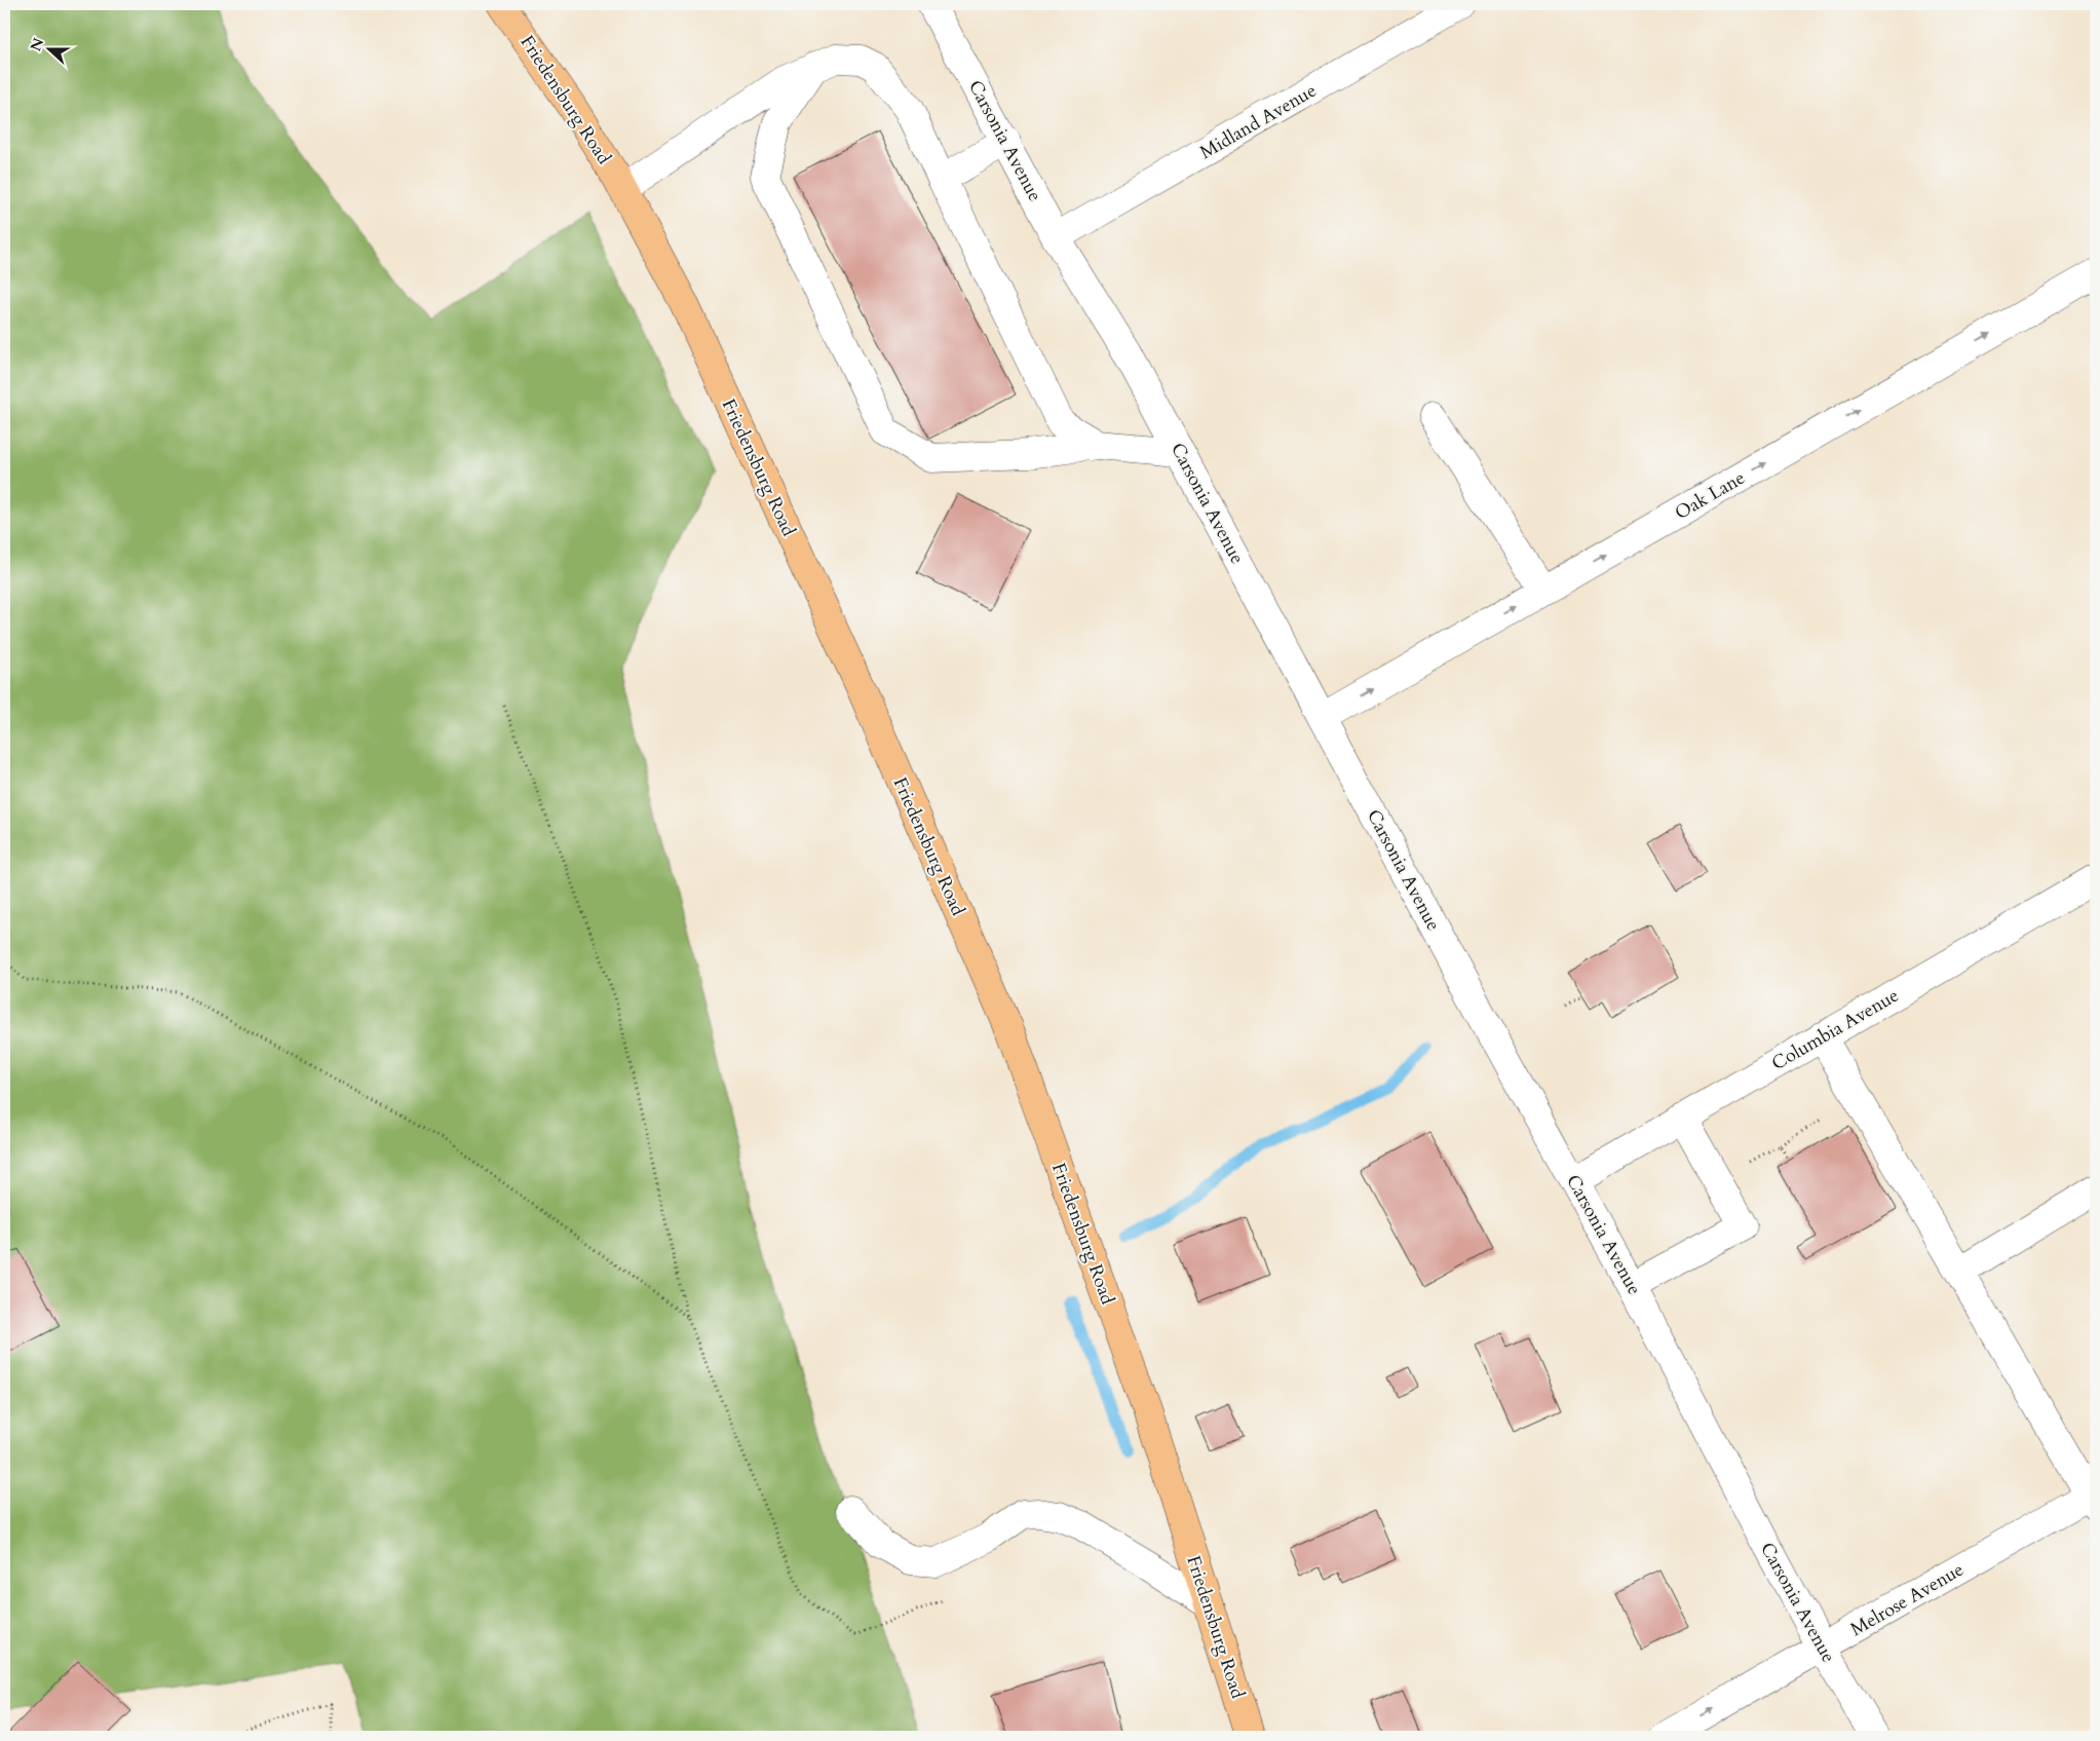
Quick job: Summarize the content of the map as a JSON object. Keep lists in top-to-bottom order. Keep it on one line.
{"streets":{"main road":["Friedensburg Road"],"street":["Midland Avenue","Carsonia Avenue","Oak Lane","Columbia Avenue","Melrose Avenue"]},"crossings":[["Midland Avenue","Carsonia Avenue"],["Carsonia Avenue","Oak Lane"],["Carsonia Avenue","Columbia Avenue"],["Carsonia Avenue","Melrose Avenue"]],"one_way":["Oak Lane","Melrose Avenue"],"north":"left"}
